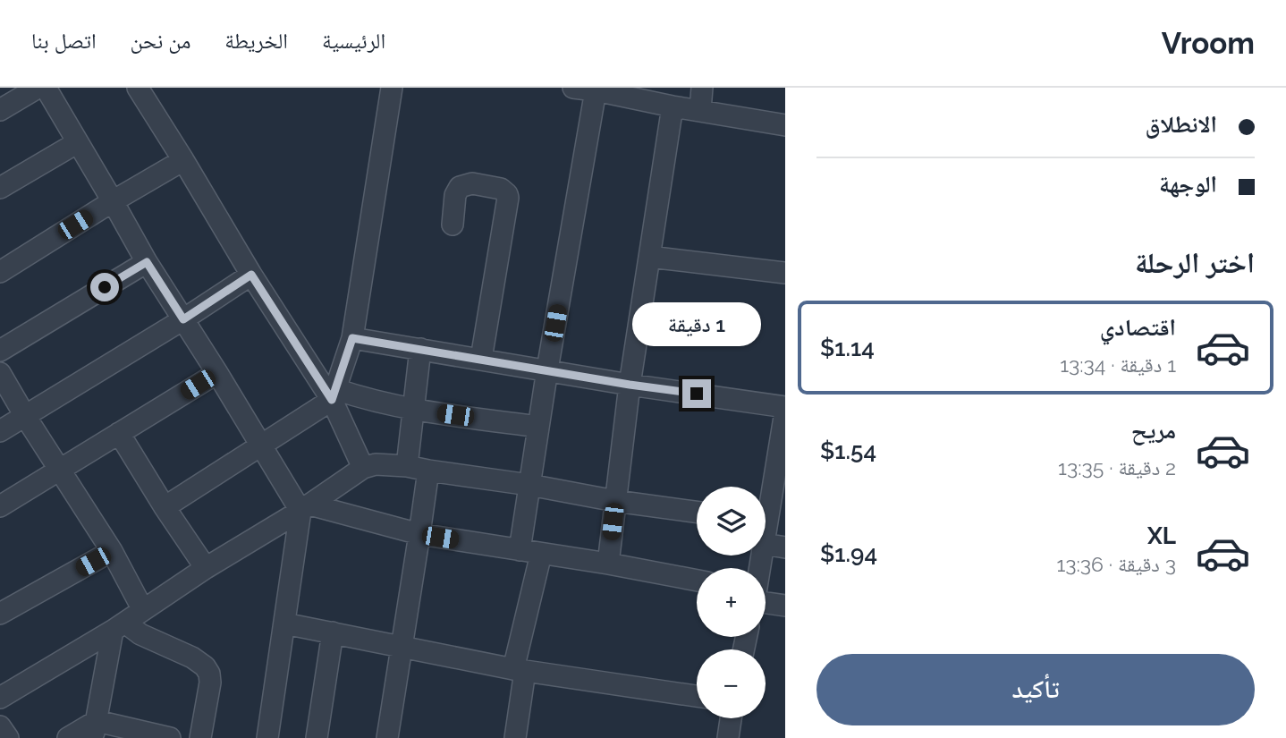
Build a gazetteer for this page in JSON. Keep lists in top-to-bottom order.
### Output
{
  "page": {
    "header": "Vroom",
    "nav": [
      "الرئيسية",
      "الخريطة",
      "من نحن",
      "اتصل بنا"
    ],
    "banner": ["الانطلاق", "الوجهة"],
    "heading": "اختر الرحلة",
    "list": [
      {
        "name": "اقتصادي",
        "note": "1 دقيقة · 13:34",
        "value": "$1.14"
      },
      {
        "name": "مريح",
        "note": "2 دقيقة · 13:35",
        "value": "$1.54"
      },
      {
        "name": "XL",
        "note": "3 دقيقة · 13:36",
        "value": "$1.94"
      }
    ],
    "bubble": "1 دقيقة",
    "map_buttons": ["+", "−"],
    "buttons": "تأكيد"
  }
}
